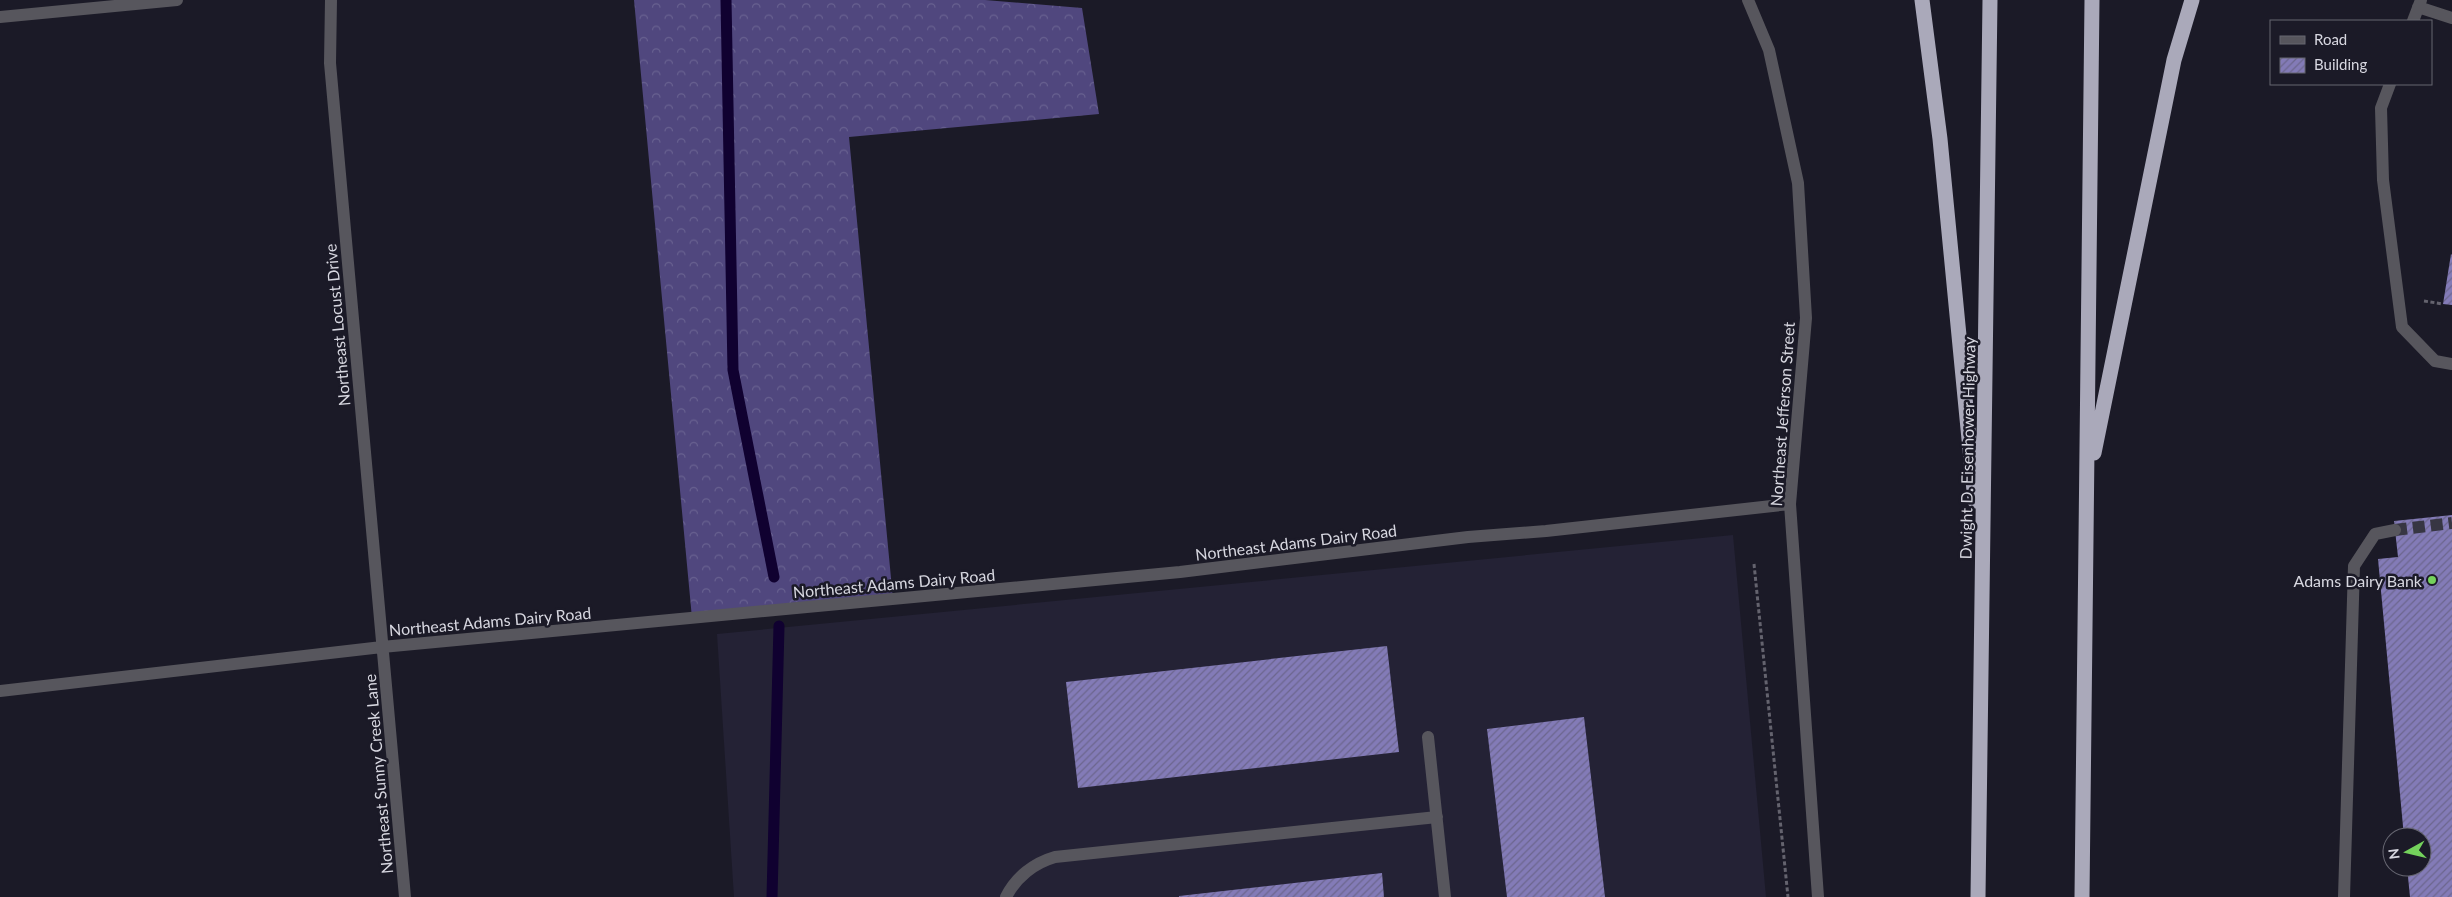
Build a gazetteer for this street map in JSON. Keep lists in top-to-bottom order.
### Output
{
  "streets": {
    "highway": ["Dwight D. Eisenhower Highway"],
    "street": [
      "Northeast Locust Drive",
      "Northeast Jefferson Street",
      "Northeast Adams Dairy Road",
      "Northeast Sunny Creek Lane"
    ]
  },
  "crossings": [
    ["Northeast Locust Drive", "Northeast Adams Dairy Road"],
    ["Northeast Locust Drive", "Northeast Sunny Creek Lane"],
    ["Northeast Jefferson Street", "Northeast Adams Dairy Road"],
    ["Northeast Adams Dairy Road", "Northeast Sunny Creek Lane"]
  ],
  "places": ["Adams Dairy Bank"],
  "legend": ["Road", "Building"],
  "north": "left"
}
